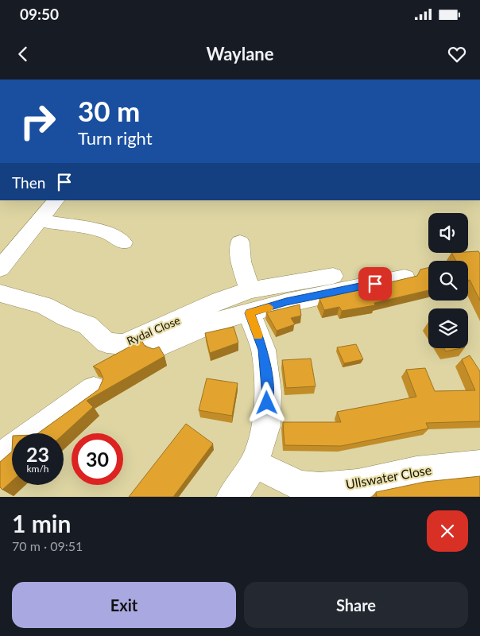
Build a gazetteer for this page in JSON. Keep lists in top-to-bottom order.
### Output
{
  "streets": {
    "street": ["Rydal Close", "Ullswater Close"]
  },
  "page": {
    "status": "09:50",
    "header": "Waylane",
    "turn": ["30 m", "Turn right"],
    "then": "Then",
    "speed": "23 km/h",
    "limit": "30",
    "heading": ["1 min", "70 m · 09:51"],
    "buttons": ["Exit", "Share"]
  }
}
